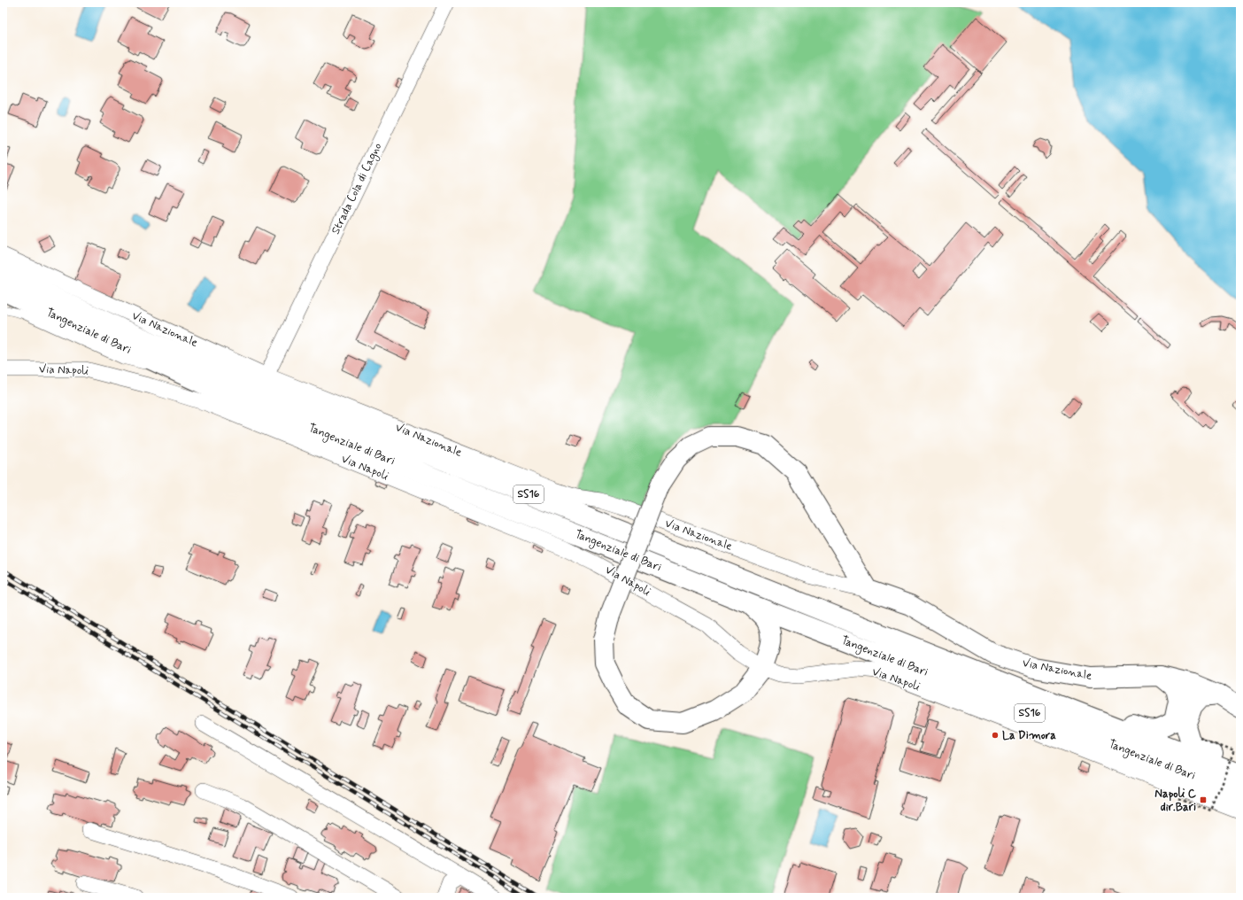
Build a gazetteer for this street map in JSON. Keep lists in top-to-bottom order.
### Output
{
  "streets": {
    "main road": ["Via Nazionale", "Tangenziale di Bari", "SS16"],
    "street": ["Strada Cola di Cagno", "Via Napoli"]
  },
  "crossings": [
    ["Strada Cola di Cagno", "Via Nazionale"]
  ],
  "places": {
    "other": ["La Dimora"],
    "transit": ["Napoli C dir.Bari"]
  }
}
